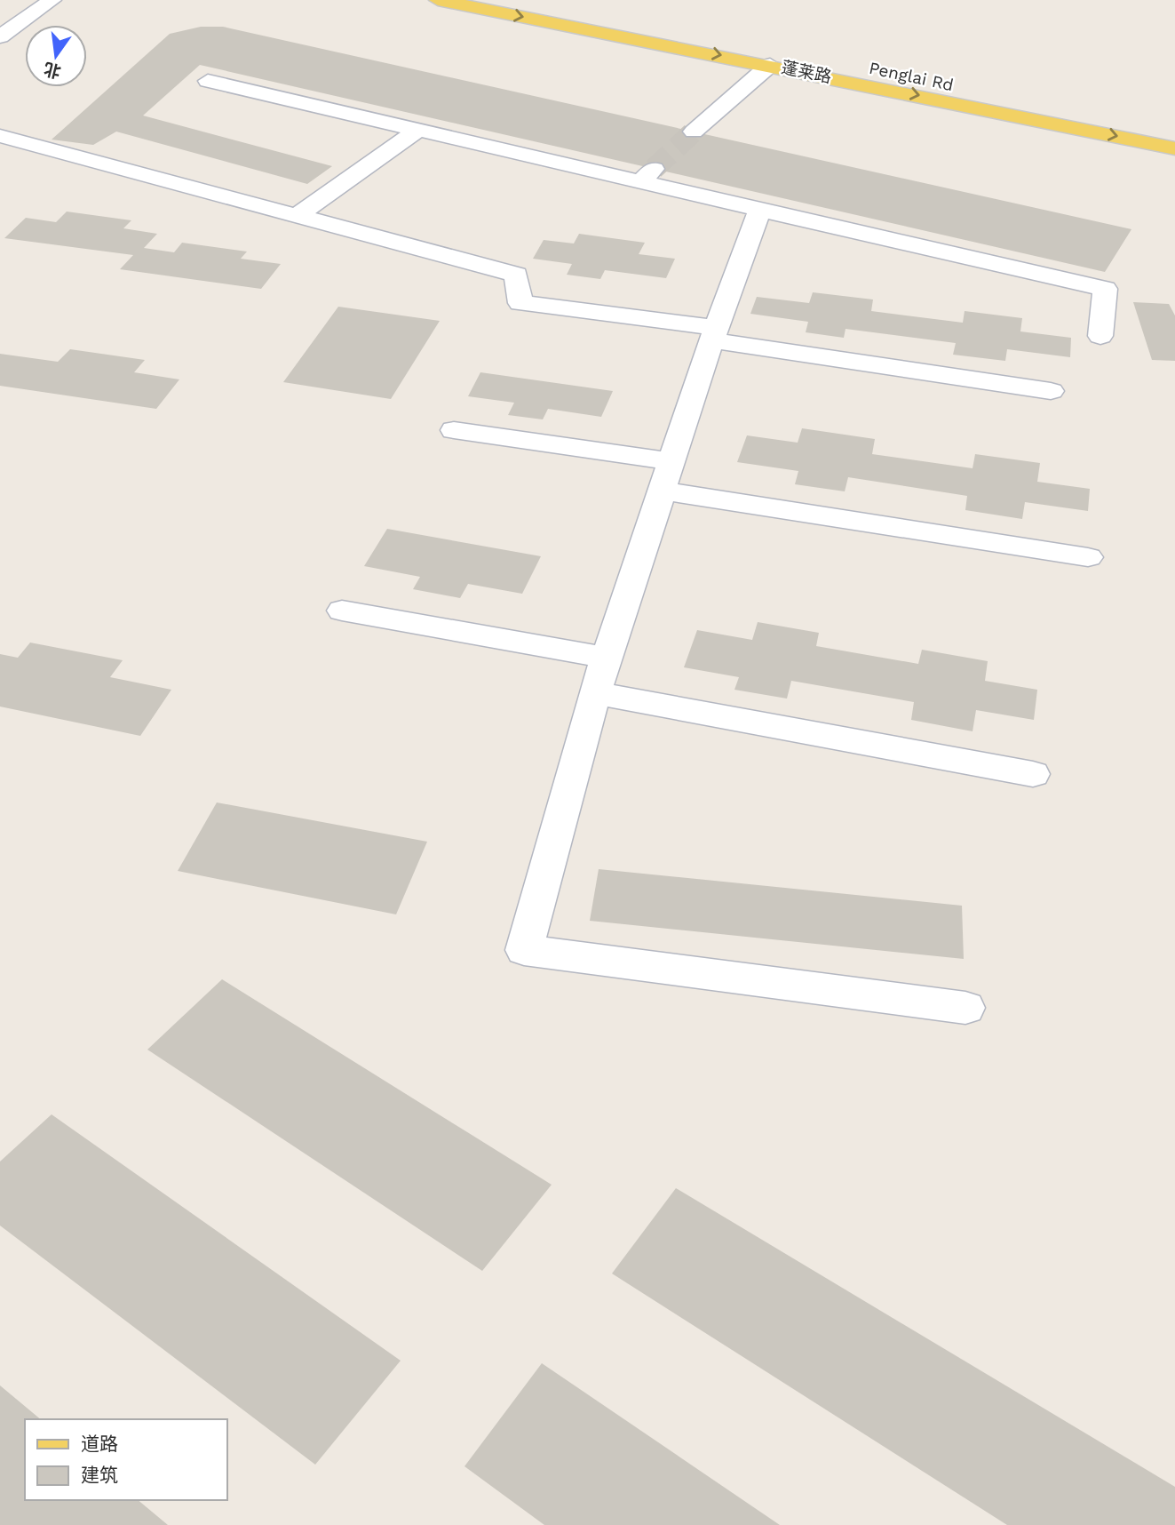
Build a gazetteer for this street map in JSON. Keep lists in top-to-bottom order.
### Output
{
  "streets": {
    "main road": ["蓬莱路", "Penglai Rd"]
  },
  "one_way": ["蓬莱路"],
  "legend": ["道路", "建筑"],
  "north": "bottom"
}
